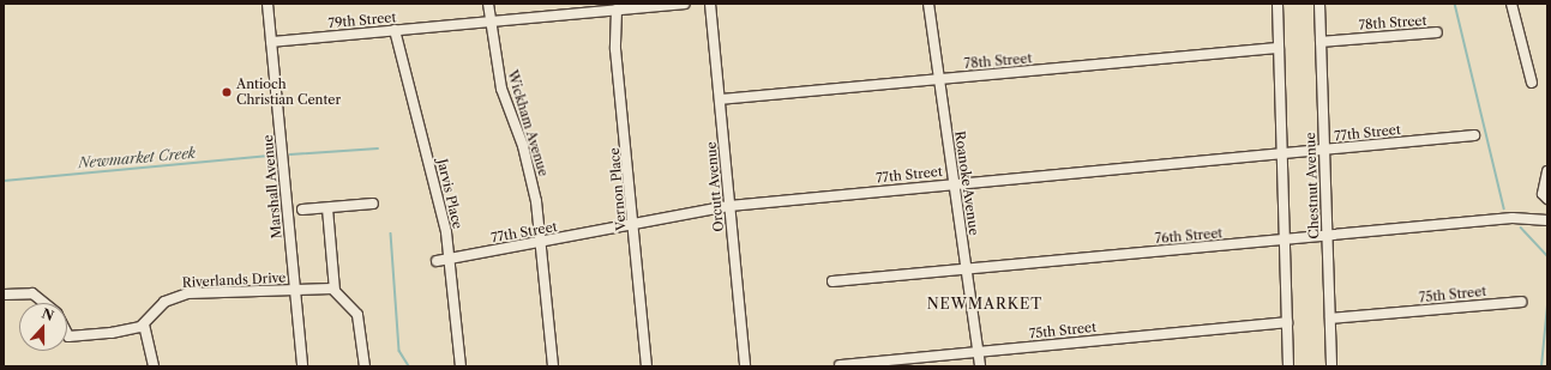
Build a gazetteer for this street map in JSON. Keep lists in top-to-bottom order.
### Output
{
  "streets": {
    "street": [
      "79th Street",
      "78th Street",
      "Wickham Avenue",
      "77th Street",
      "Roanoke Avenue",
      "Chestnut Avenue",
      "Marshall Avenue",
      "Orcutt Avenue",
      "Vernon Place",
      "Jarvis Place",
      "76th Street",
      "Riverlands Drive",
      "75th Street"
    ]
  },
  "crossings": [
    ["79th Street", "Wickham Avenue"],
    ["79th Street", "Marshall Avenue"],
    ["79th Street", "Vernon Place"],
    ["79th Street", "Jarvis Place"],
    ["78th Street", "Roanoke Avenue"],
    ["78th Street", "Chestnut Avenue"],
    ["78th Street", "Orcutt Avenue"],
    ["Wickham Avenue", "77th Street"],
    ["77th Street", "Roanoke Avenue"],
    ["77th Street", "Chestnut Avenue"],
    ["77th Street", "Orcutt Avenue"],
    ["77th Street", "Vernon Place"],
    ["77th Street", "Jarvis Place"],
    ["Roanoke Avenue", "76th Street"],
    ["Roanoke Avenue", "75th Street"],
    ["Chestnut Avenue", "76th Street"],
    ["Chestnut Avenue", "75th Street"],
    ["Marshall Avenue", "Riverlands Drive"]
  ],
  "districts": ["NEWMARKET"],
  "water": ["Newmarket Creek"],
  "places": ["Antioch Christian Center"],
  "north": "top"
}
